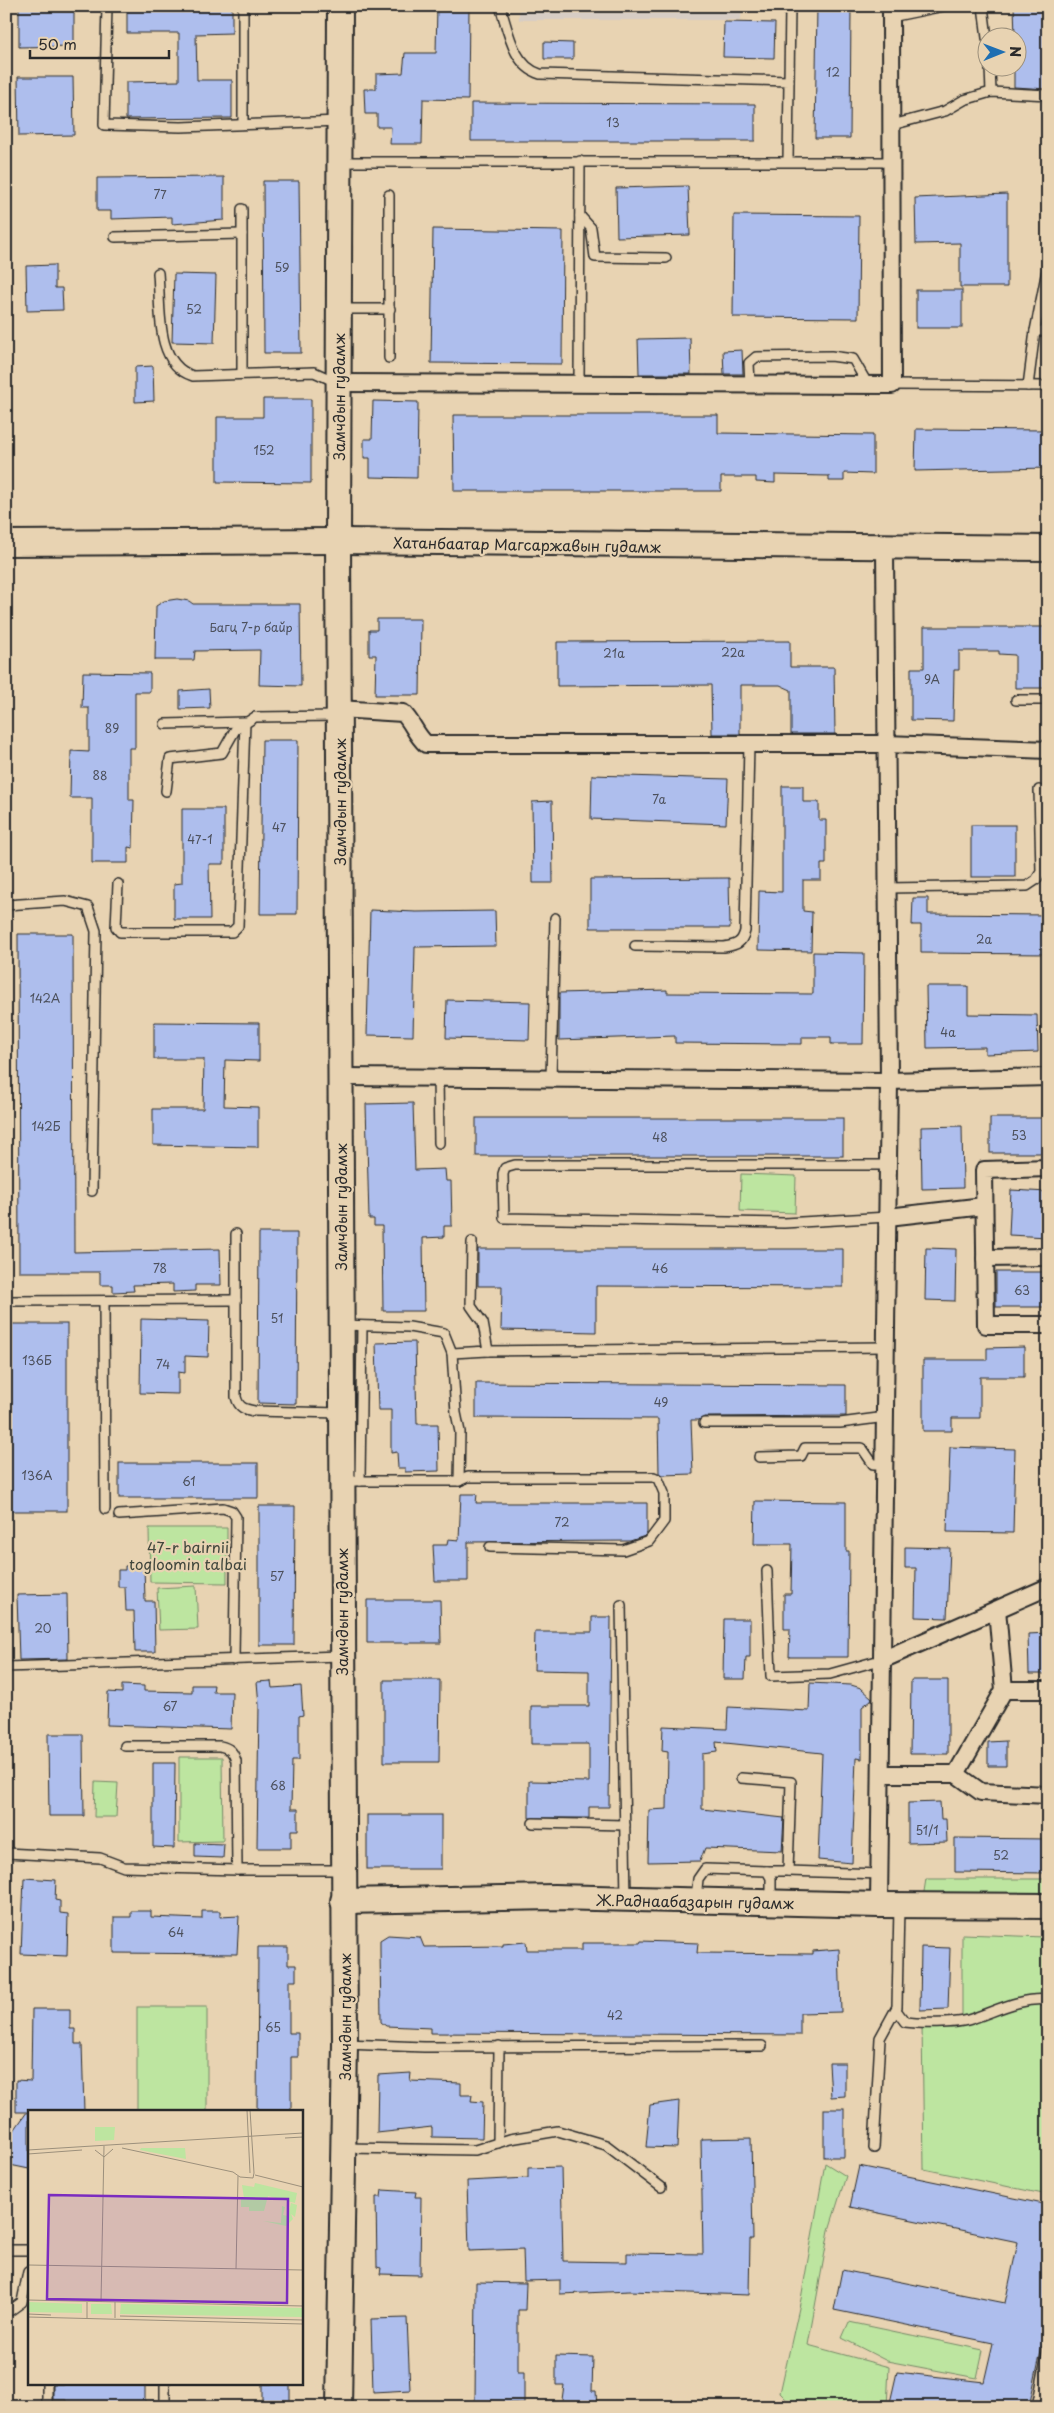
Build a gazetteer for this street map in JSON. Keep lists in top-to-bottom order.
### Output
{
  "streets": {
    "street": ["Замчдын гудамж", "Хатанбаатар Магсаржавын гудамж", "Ж.Раднаабазарын гудамж"]
  },
  "crossings": [
    ["Замчдын гудамж", "Хатанбаатар Магсаржавын гудамж"],
    ["Замчдын гудамж", "Ж.Раднаабазарын гудамж"]
  ],
  "parks": ["47-r bairnii togloomin talbai"],
  "house_numbers": [
    "12",
    "13",
    "77",
    "59",
    "52",
    "152",
    "Багц 7-р байр",
    "22а",
    "21а",
    "9A",
    "89",
    "88",
    "7а",
    "47",
    "47-1",
    "2а",
    "142А",
    "4a",
    "142Б",
    "53",
    "48",
    "78",
    "46",
    "63",
    "51",
    "136Б",
    "74",
    "49",
    "136А",
    "61",
    "72",
    "57",
    "20",
    "67",
    "68",
    "51/1",
    "52",
    "64",
    "42",
    "65"
  ],
  "scale_bar": "50 m",
  "north": "right"
}
